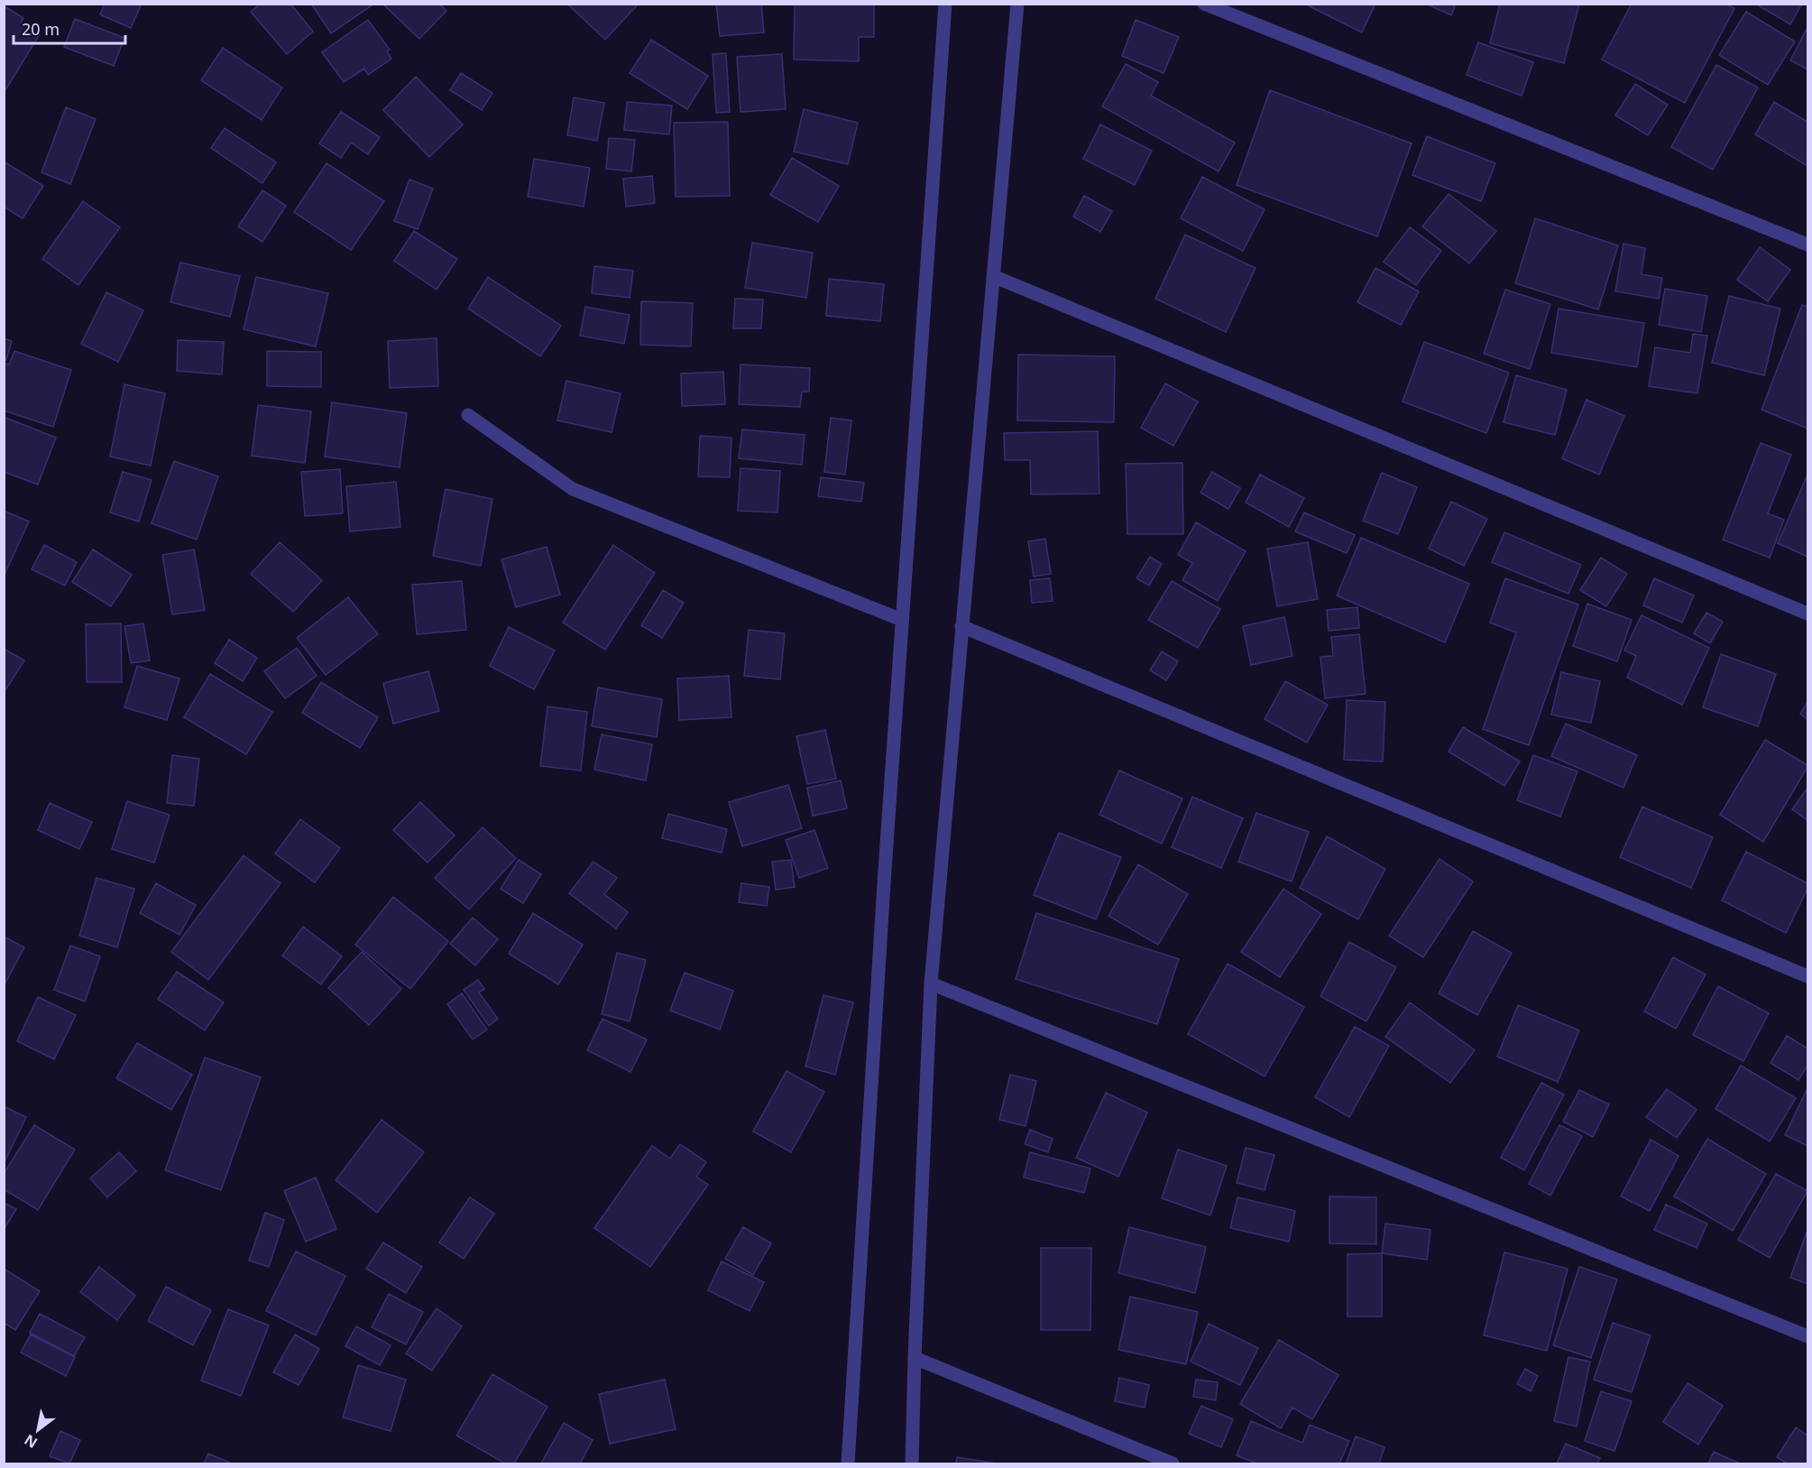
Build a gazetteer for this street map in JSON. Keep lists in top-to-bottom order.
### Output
{
  "scale_bar": "20 m",
  "north": "bottom left"
}
